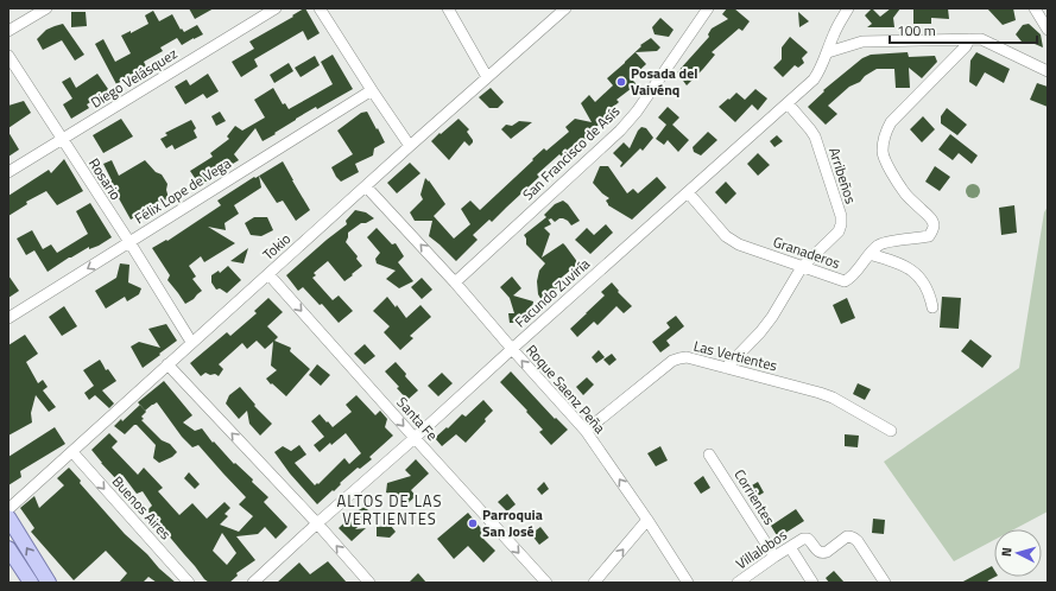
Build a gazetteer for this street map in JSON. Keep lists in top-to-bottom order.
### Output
{
  "streets": {
    "street": [
      "Diego Velásquez",
      "San Francisco de Asís",
      "Arribeños",
      "Rosario",
      "Félix Lope de Vega",
      "Tokio",
      "Granaderos",
      "Facundo Zuviría",
      "Las Vertientes",
      "Roque Saenz Peña",
      "Santa Fe",
      "Corrientes",
      "Buenos Aires",
      "Villalobos"
    ]
  },
  "crossings": [
    ["Diego Velásquez", "Rosario"],
    ["San Francisco de Asís", "Roque Saenz Peña"],
    ["Arribeños", "Granaderos"],
    ["Arribeños", "Facundo Zuviría"],
    ["Arribeños", "Las Vertientes"],
    ["Rosario", "Félix Lope de Vega"],
    ["Rosario", "Tokio"],
    ["Tokio", "Roque Saenz Peña"],
    ["Tokio", "Santa Fe"],
    ["Tokio", "Buenos Aires"],
    ["Granaderos", "Facundo Zuviría"],
    ["Facundo Zuviría", "Roque Saenz Peña"],
    ["Facundo Zuviría", "Santa Fe"],
    ["Las Vertientes", "Roque Saenz Peña"],
    ["Corrientes", "Villalobos"]
  ],
  "one_way": ["Roque Saenz Peña", "Santa Fe", "Buenos Aires"],
  "districts": ["ALTOS DE LAS VERTIENTES"],
  "places": ["Posada del Vaivénq", "Parroquia San José"],
  "scale_bar": "100 m",
  "north": "left"
}
